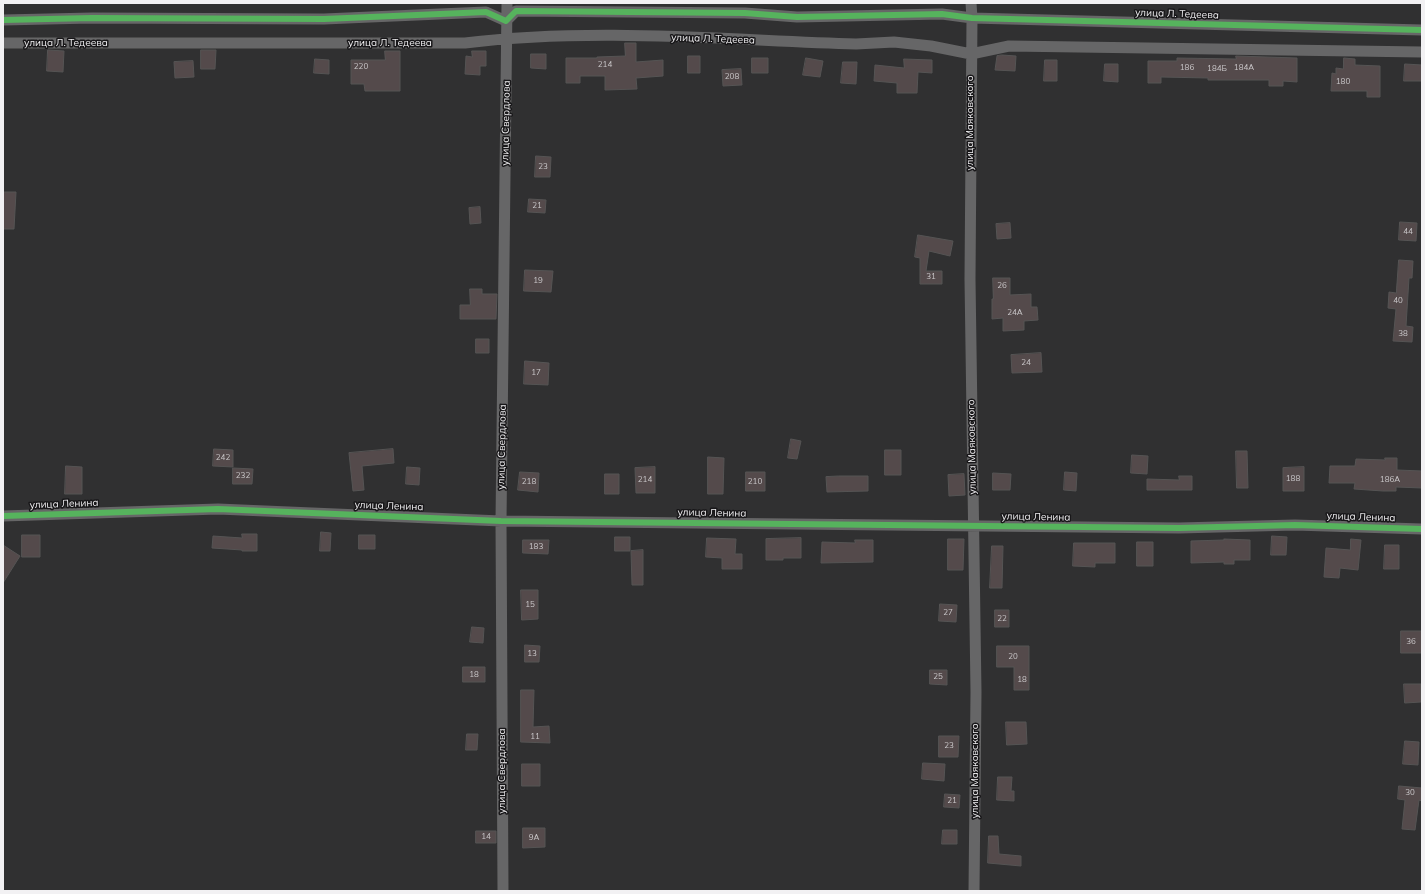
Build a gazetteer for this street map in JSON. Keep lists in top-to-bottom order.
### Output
{
  "streets": {
    "street": [
      "улица Л. Тедеева",
      "улица Свердлова",
      "улица Маяковского",
      "улица Ленина"
    ]
  },
  "crossings": [
    ["улица Л. Тедеева", "улица Свердлова"],
    ["улица Л. Тедеева", "улица Маяковского"],
    ["улица Свердлова", "улица Ленина"],
    ["улица Маяковского", "улица Ленина"]
  ],
  "house_numbers": [
    "214",
    "220",
    "186",
    "184А",
    "184Б",
    "208",
    "180",
    "23",
    "21",
    "44",
    "31",
    "19",
    "26",
    "40",
    "24А",
    "38",
    "24",
    "17",
    "242",
    "232",
    "188",
    "214",
    "186А",
    "218",
    "210",
    "183",
    "15",
    "27",
    "22",
    "36",
    "13",
    "20",
    "18",
    "25",
    "18",
    "11",
    "23",
    "30",
    "21",
    "14",
    "9А"
  ]
}
